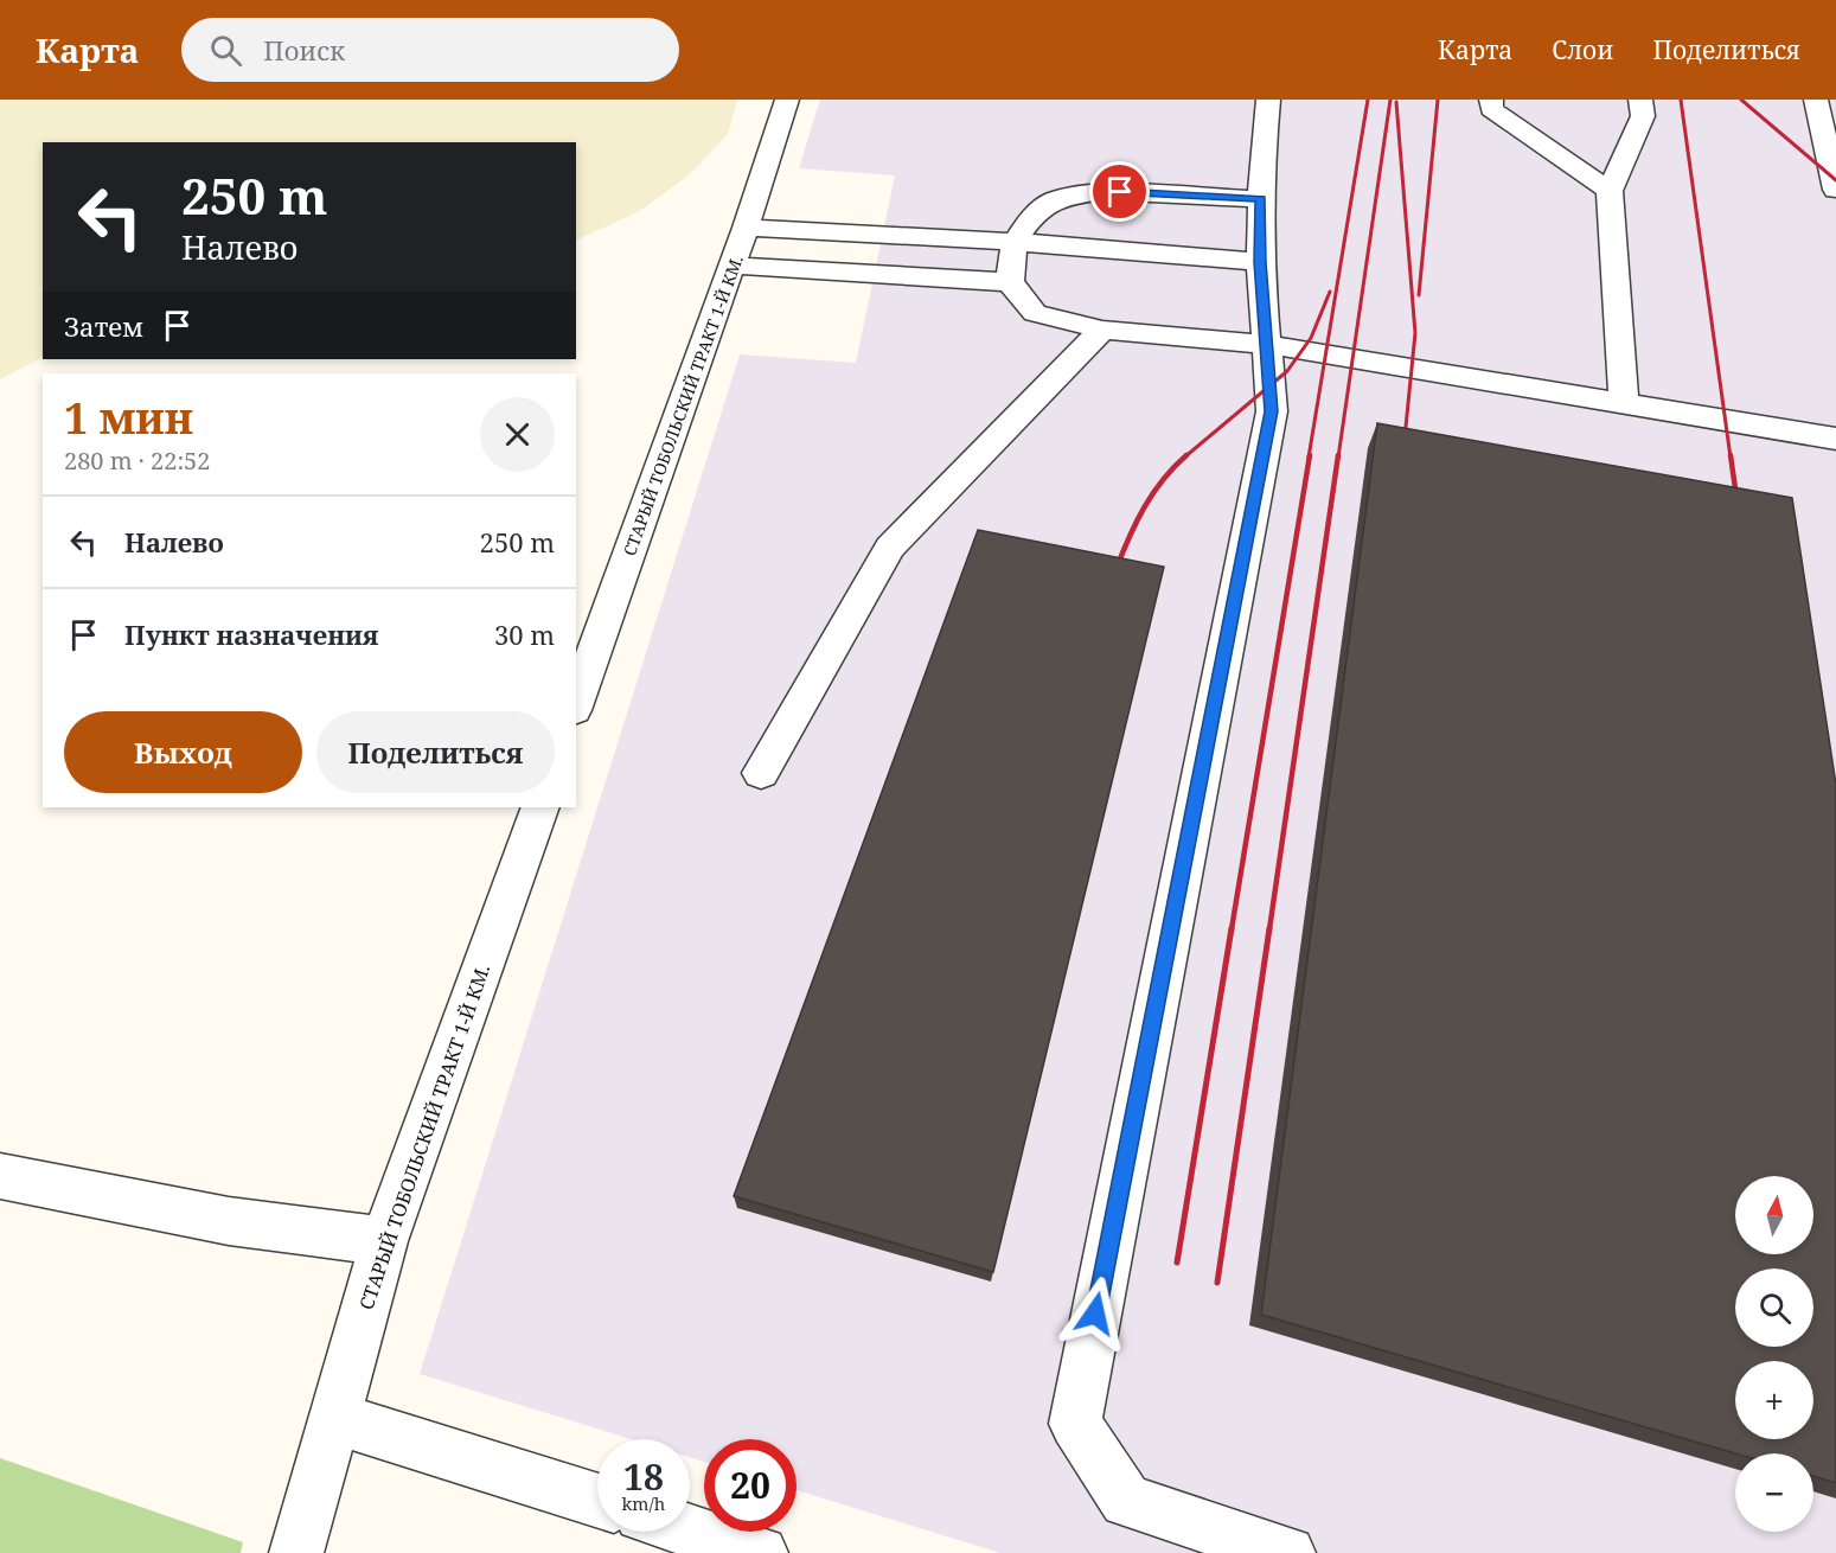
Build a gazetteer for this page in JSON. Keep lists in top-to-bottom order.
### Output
{
  "streets": {
    "lane": ["СТАРЫЙ ТОБОЛЬСКИЙ ТРАКТ 1-Й КМ."]
  },
  "north": "top",
  "page": {
    "header": "Карта",
    "search": "Поиск",
    "nav": ["Карта", "Слои", "Поделиться"],
    "turn": ["250 m", "Налево"],
    "then": "Затем",
    "heading": ["1 мин", "280 m · 22:52"],
    "list": [
      {
        "name": "Налево",
        "value": "250 m"
      },
      {
        "name": "Пункт назначения",
        "value": "30 m"
      }
    ],
    "buttons": ["Выход", "Поделиться"],
    "map_buttons": ["+", "−"],
    "speed": "18 km/h",
    "limit": "20"
  }
}
